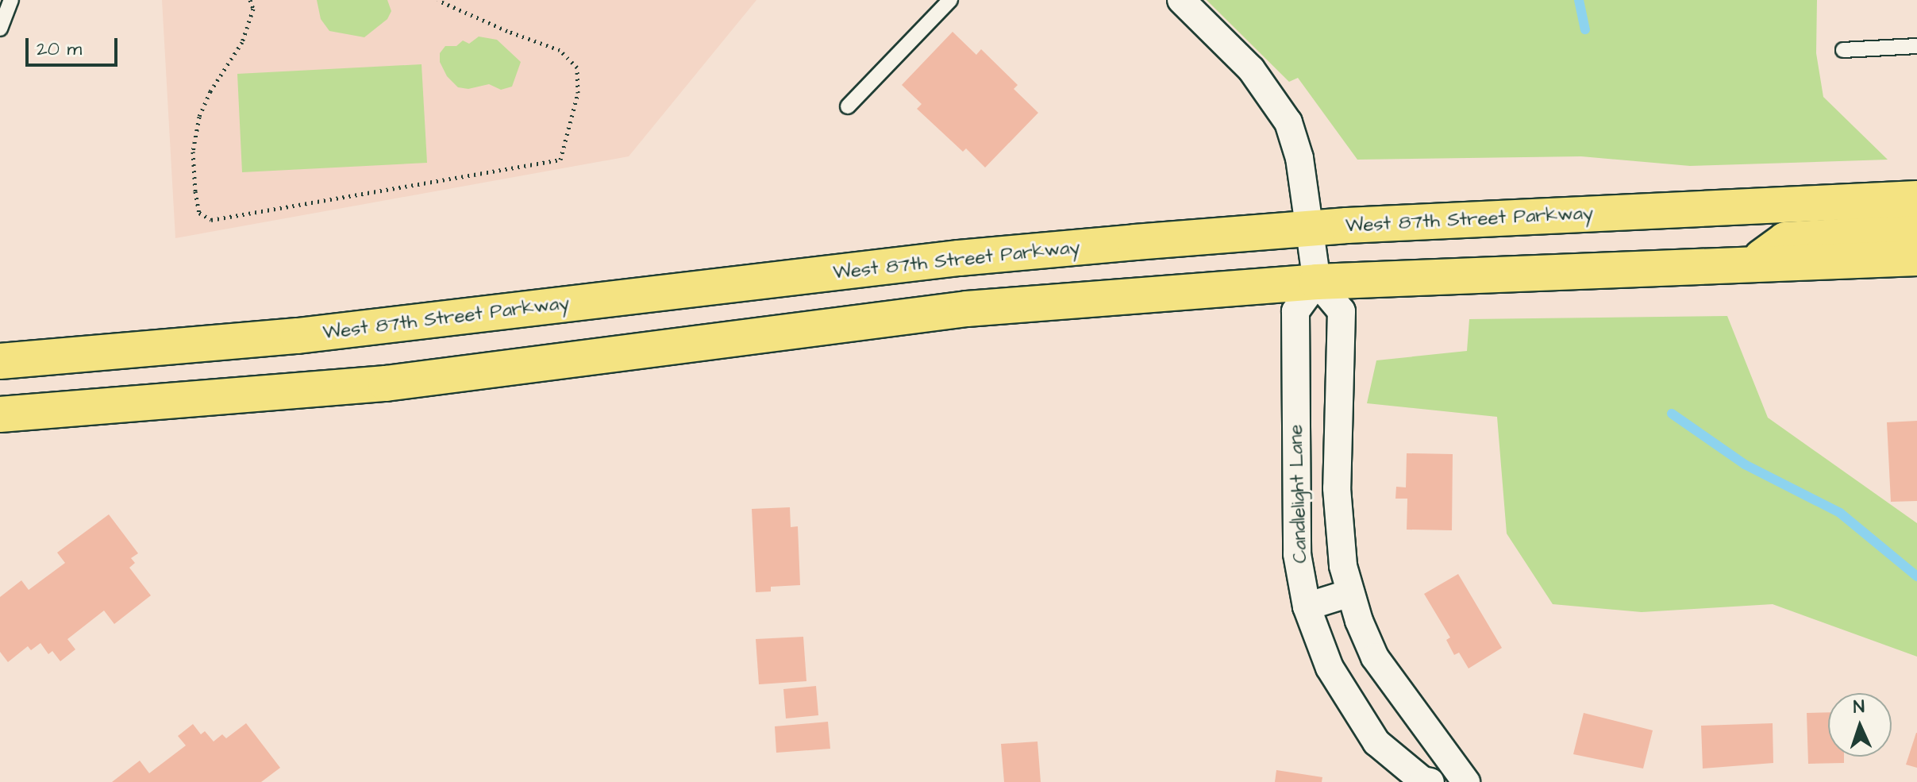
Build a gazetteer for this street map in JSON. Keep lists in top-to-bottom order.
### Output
{
  "streets": {
    "main road": ["West 87th Street Parkway"],
    "street": ["Candlelight Lane"]
  },
  "scale_bar": "20 m",
  "north": "top"
}
